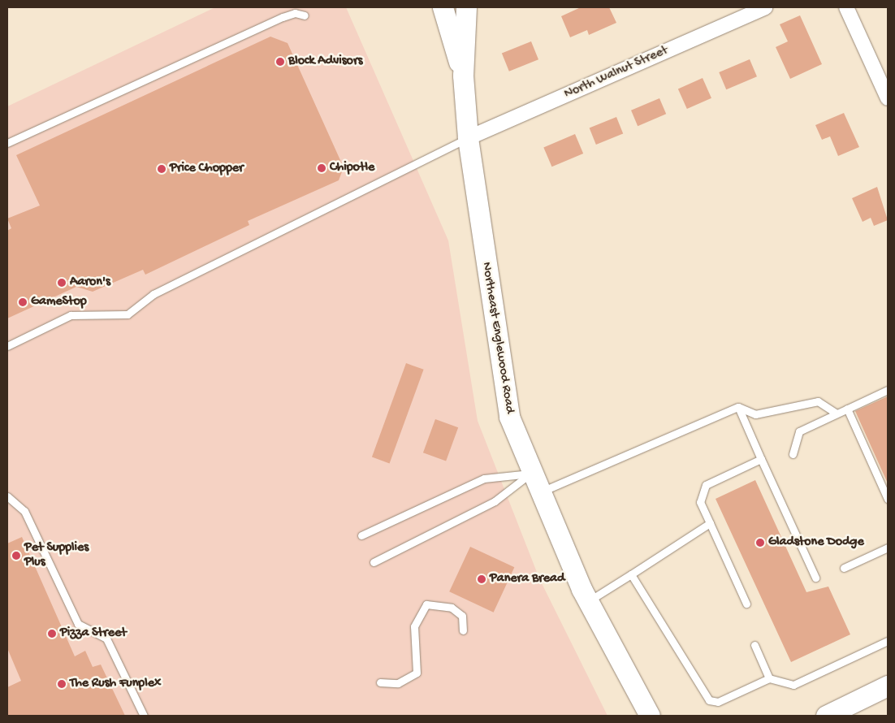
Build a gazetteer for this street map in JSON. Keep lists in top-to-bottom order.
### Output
{
  "streets": {
    "main road": ["Northeast Englewood Road"],
    "street": ["North Walnut Street"]
  },
  "crossings": [
    ["North Walnut Street", "Northeast Englewood Road"]
  ],
  "places": [
    "Block Advisors",
    "Chipotle",
    "Price Chopper",
    "Aaron's",
    "GameStop",
    "Gladstone Dodge",
    "Pet Supplies Plus",
    "Panera Bread",
    "Pizza Street",
    "The Rush Funplex"
  ]
}
